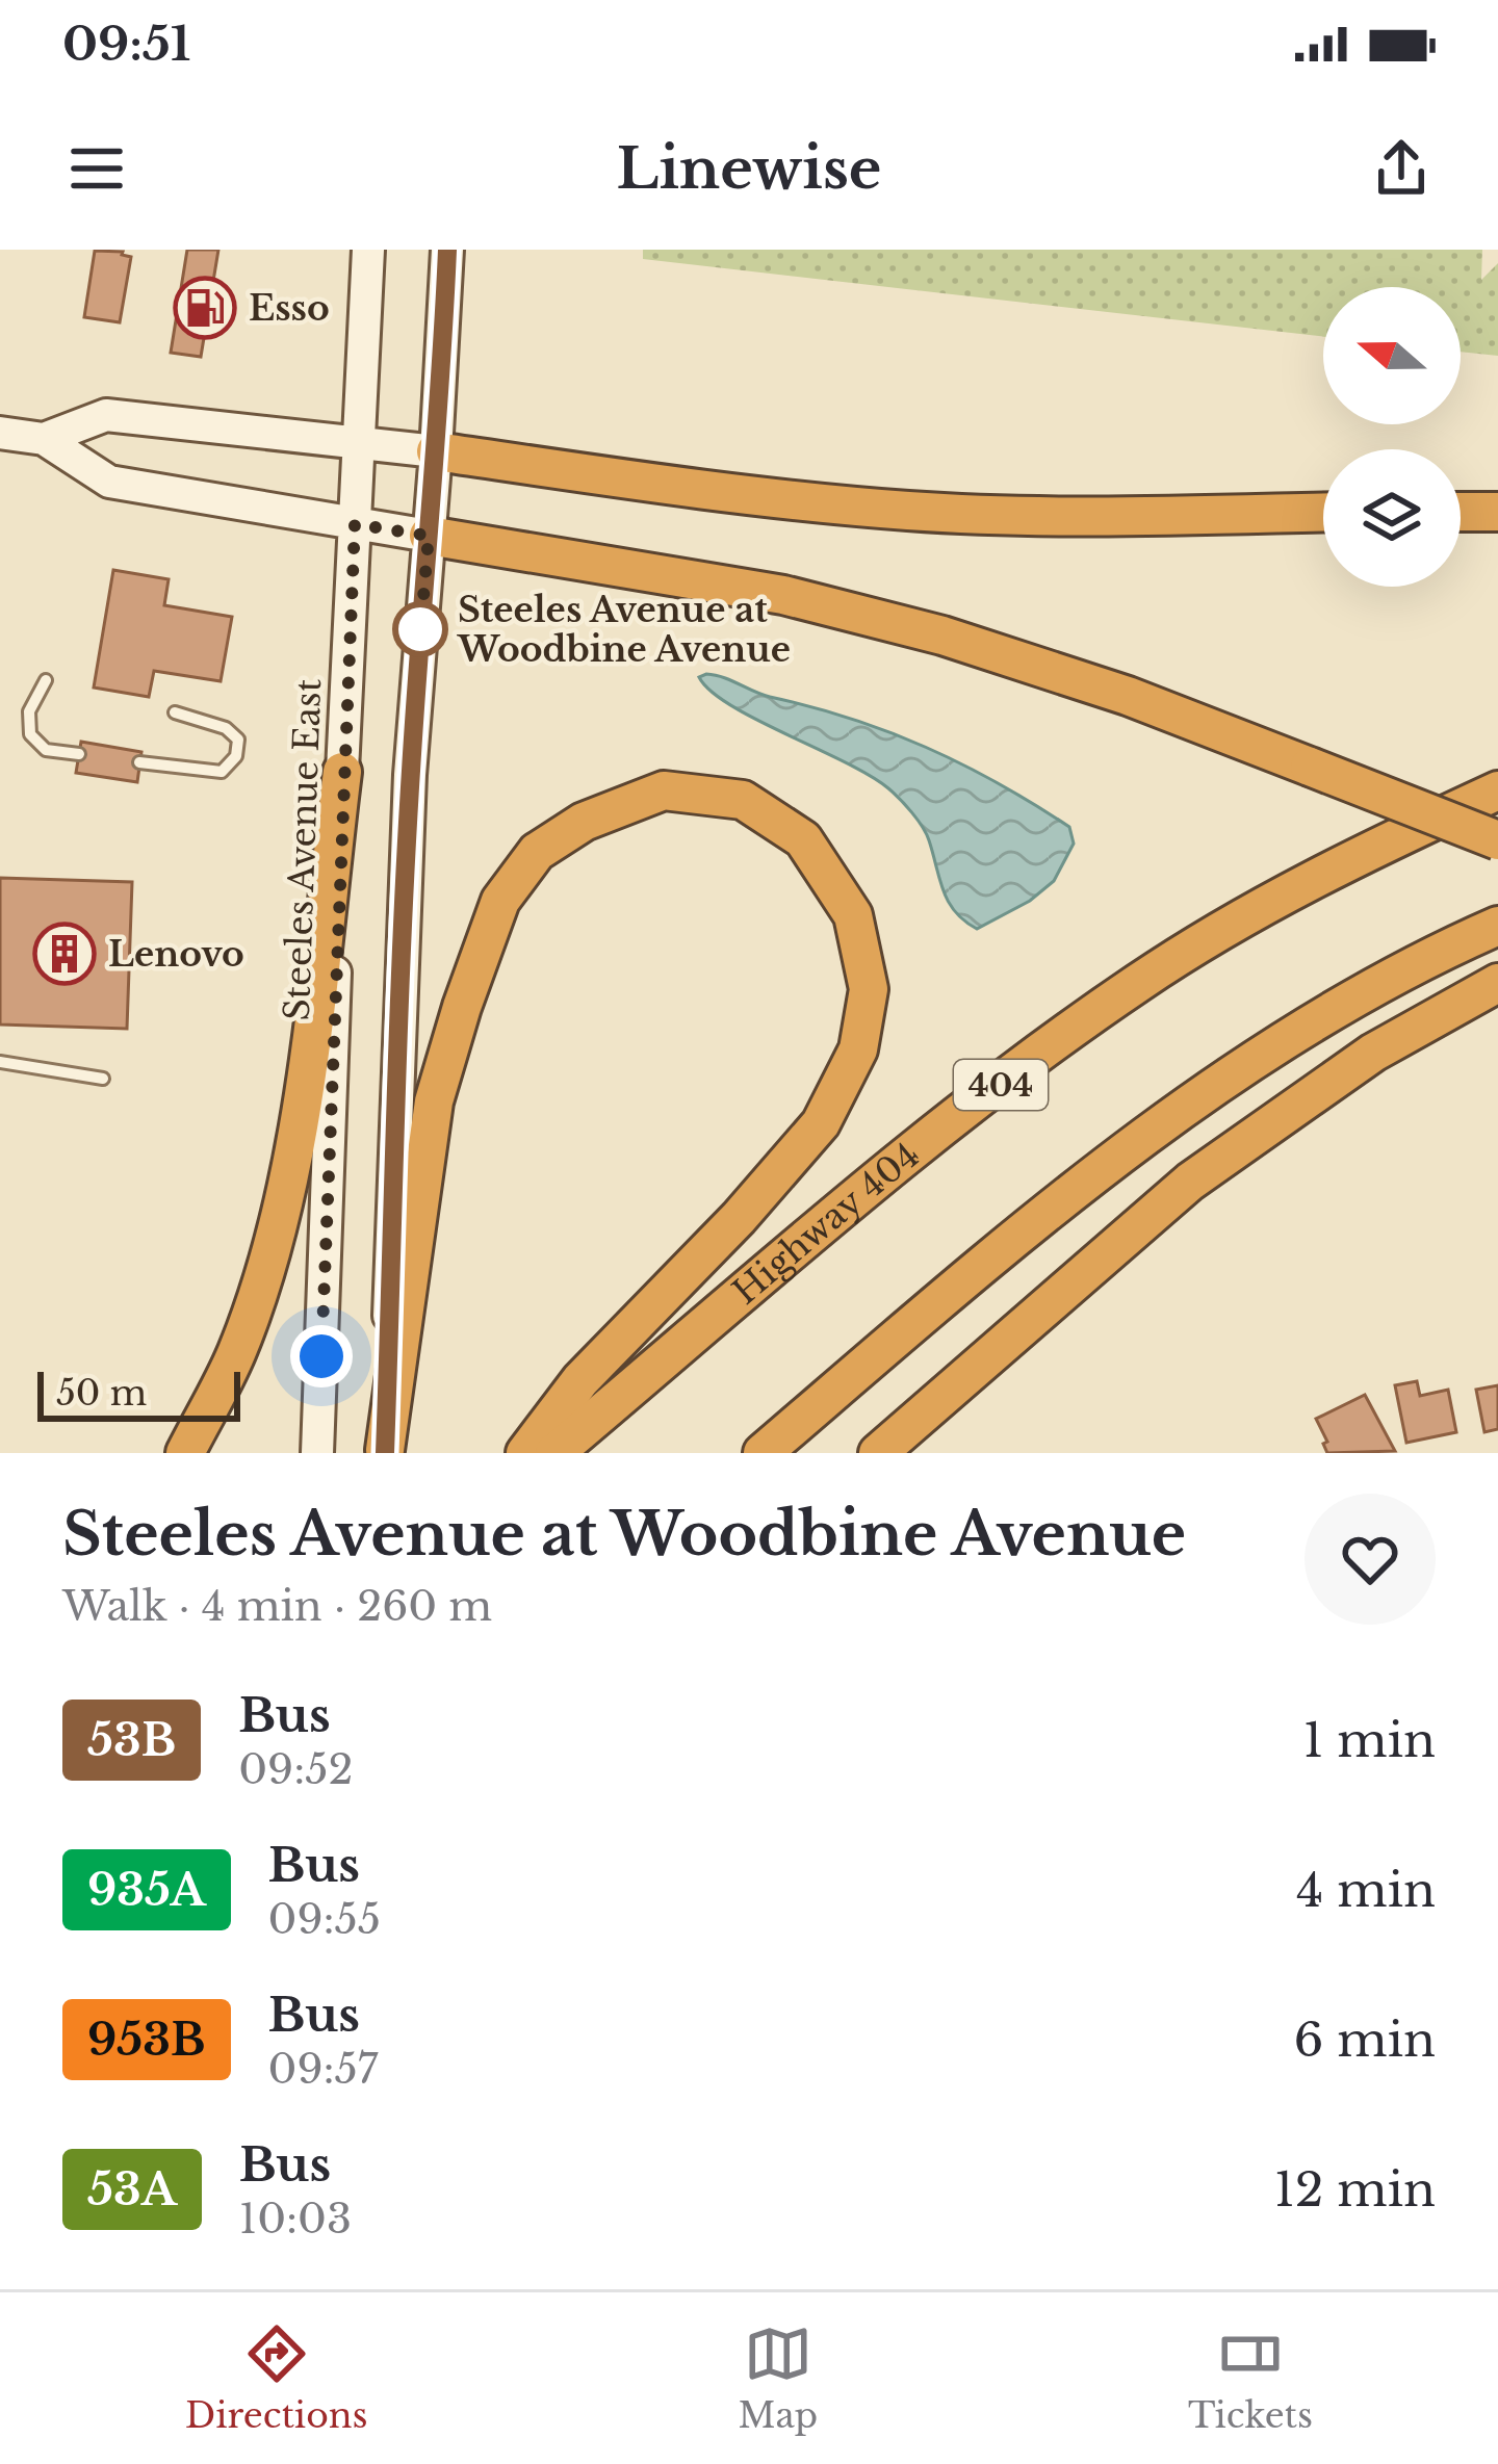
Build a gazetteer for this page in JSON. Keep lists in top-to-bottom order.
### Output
{
  "streets": {
    "highway": ["404", "Highway 404"],
    "main road": ["Steeles Avenue East"]
  },
  "places": {
    "fuel station": ["Esso"],
    "other": ["Steeles Avenue at Woodbine Avenue"],
    "building": ["Lenovo"]
  },
  "lines": ["bus line 53B"],
  "scale_bar": "50 m",
  "north": "left",
  "page": {
    "status": "09:51",
    "header": "Linewise",
    "scale": "50 m",
    "heading": ["Steeles Avenue at Woodbine Avenue", "Walk · 4 min · 260 m"],
    "list": [
      {
        "mark": "53B",
        "name": "Bus",
        "note": "09:52",
        "value": "1 min"
      },
      {
        "mark": "935A",
        "name": "Bus",
        "note": "09:55",
        "value": "4 min"
      },
      {
        "mark": "953B",
        "name": "Bus",
        "note": "09:57",
        "value": "6 min"
      },
      {
        "mark": "53A",
        "name": "Bus",
        "note": "10:03",
        "value": "12 min"
      }
    ],
    "tabs": ["Directions", "Map", "Tickets"]
  }
}
